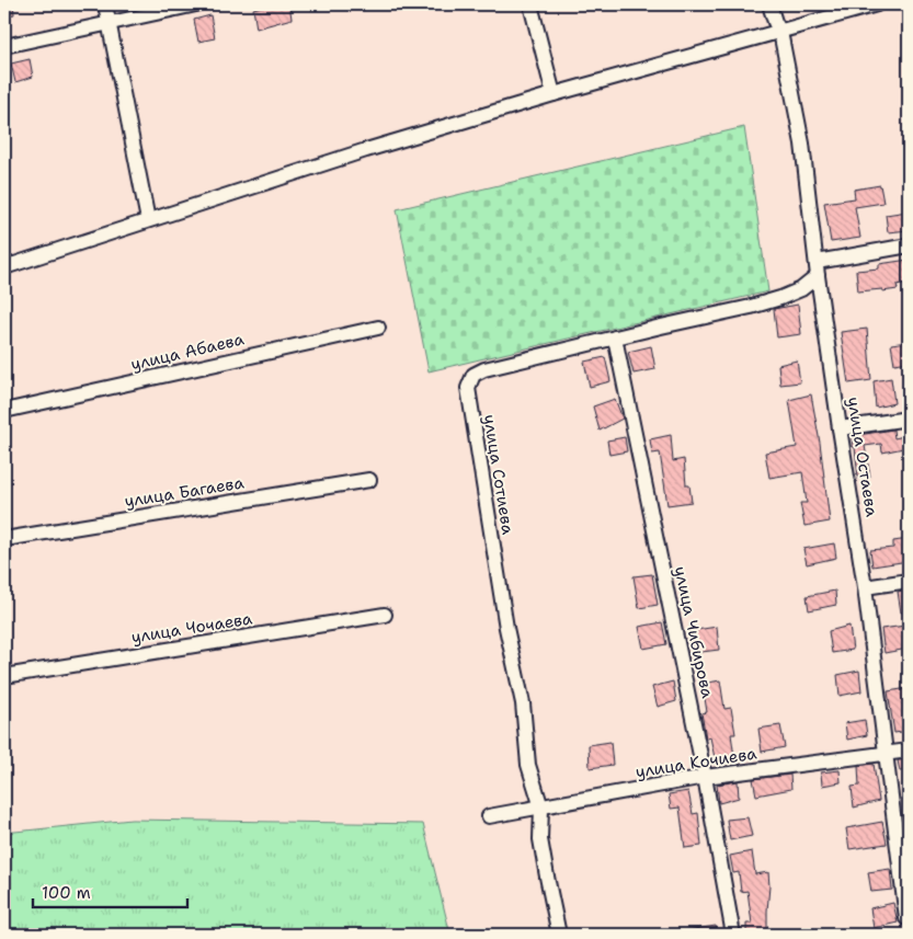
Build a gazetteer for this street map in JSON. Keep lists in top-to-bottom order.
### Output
{
  "streets": {
    "street": [
      "улица Абаева",
      "улица Остаева",
      "улица Сотиева",
      "улица Багаева",
      "улица Чочаева",
      "улица Чибирова",
      "улица Кочиева"
    ]
  },
  "crossings": [
    ["улица Остаева", "улица Сотиева"],
    ["улица Остаева", "улица Кочиева"],
    ["улица Сотиева", "улица Чибирова"],
    ["улица Сотиева", "улица Кочиева"],
    ["улица Чибирова", "улица Кочиева"]
  ],
  "scale_bar": "100 m"
}
